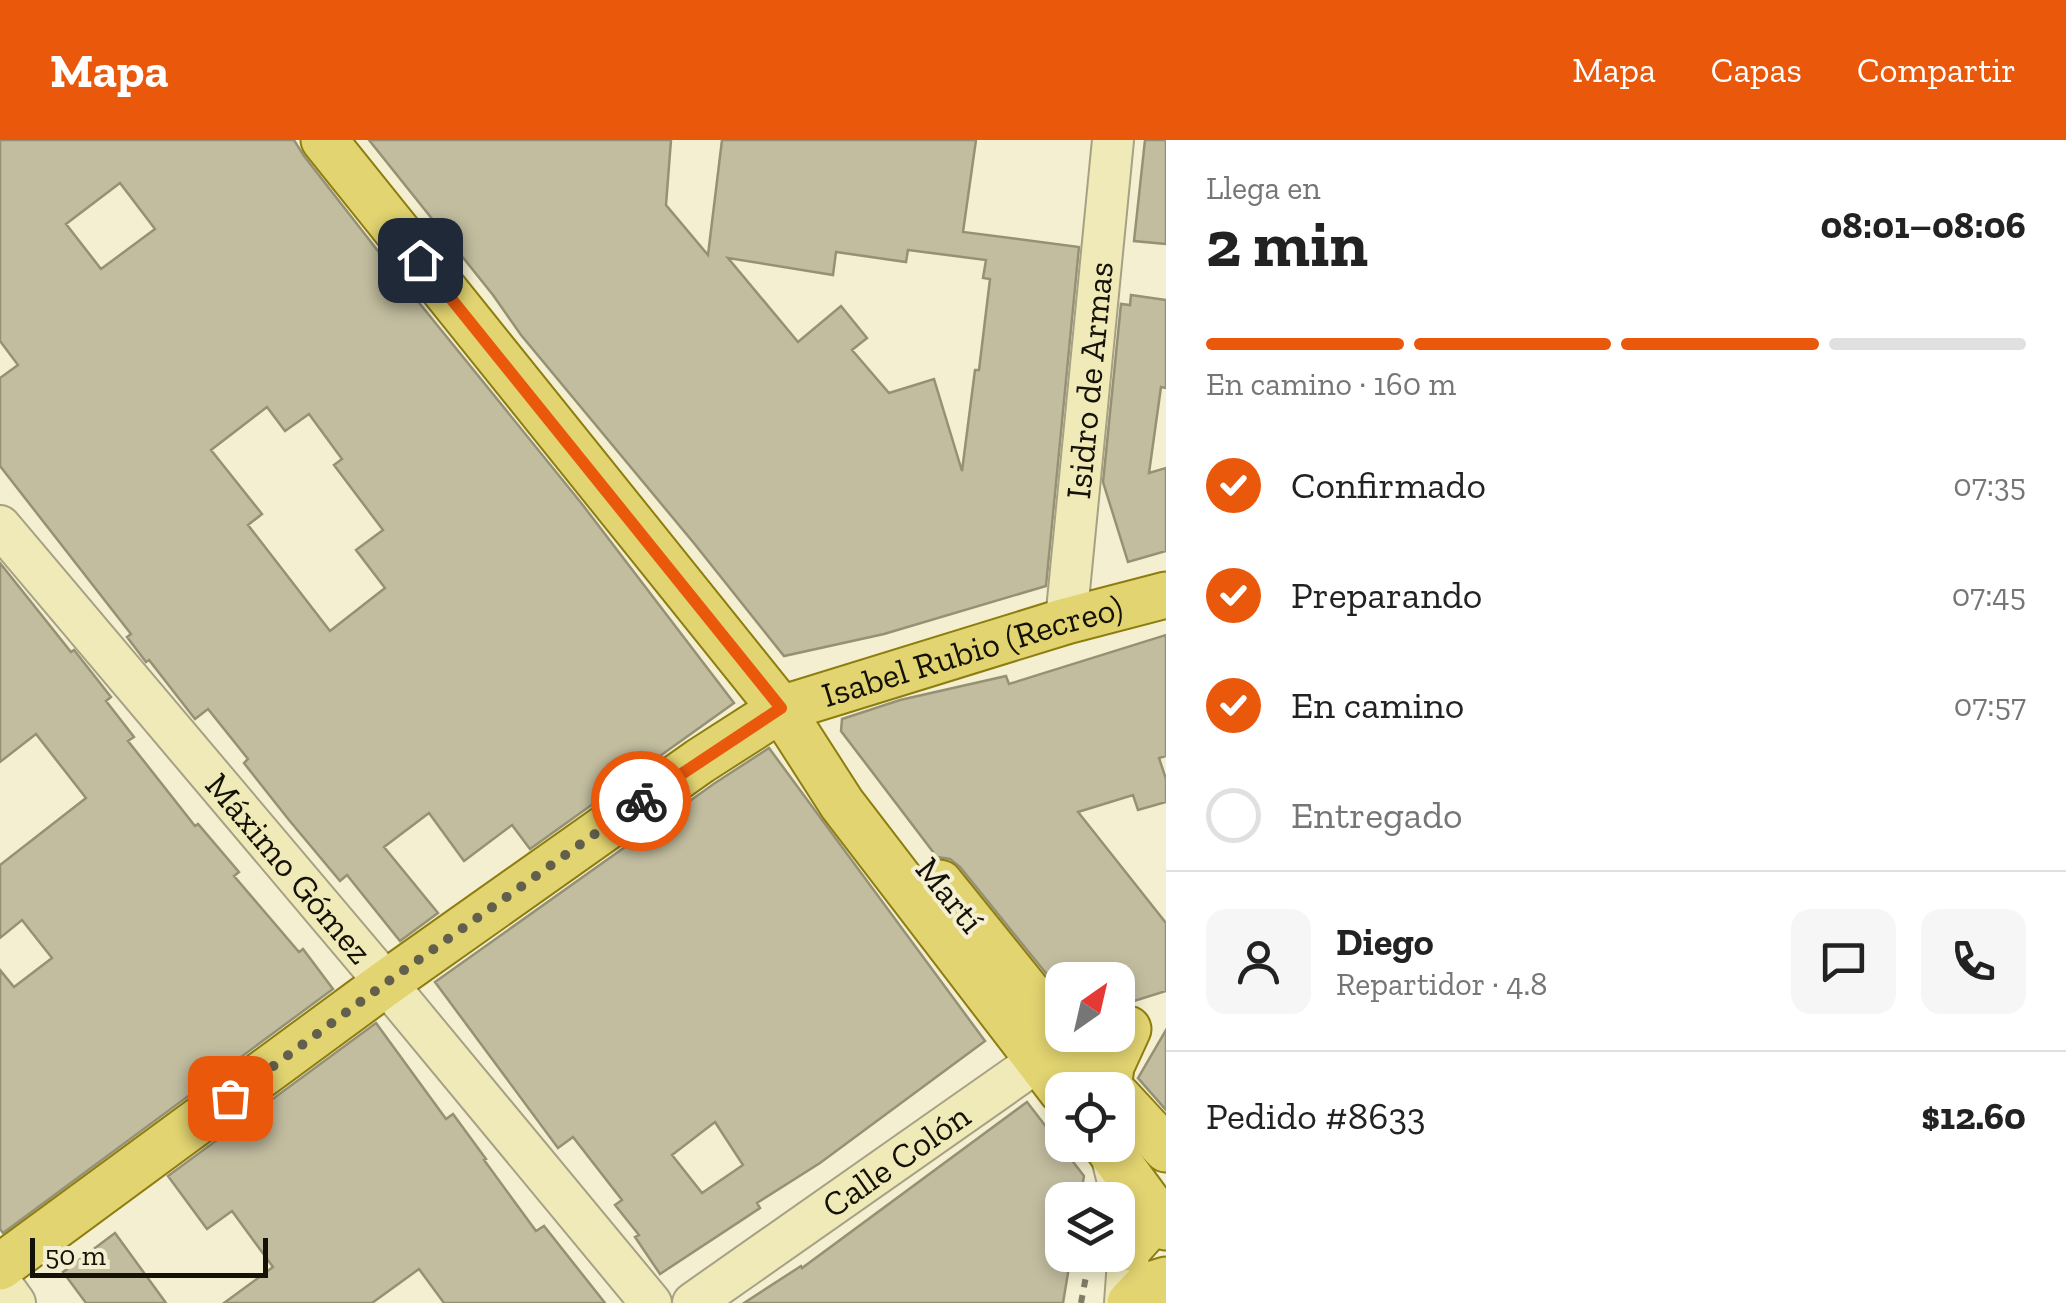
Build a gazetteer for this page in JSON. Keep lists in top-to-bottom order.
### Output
{
  "streets": {
    "main road": [
      "Isidro de Armas",
      "Isabel Rubio (Recreo)",
      "Máximo Gómez",
      "Martí",
      "Calle Colón"
    ]
  },
  "crossings": [
    ["Isidro de Armas", "Isabel Rubio (Recreo)"],
    ["Isabel Rubio (Recreo)", "Máximo Gómez"],
    ["Isabel Rubio (Recreo)", "Martí"]
  ],
  "scale_bar": "50 m",
  "north": "top right",
  "page": {
    "header": "Mapa",
    "nav": ["Mapa", "Capas", "Compartir"],
    "heading": ["2 min", "Llega en", "08:01–08:06"],
    "panel": [
      "Diego",
      "Repartidor · 4.8",
      "Pedido #8633",
      "$12.60"
    ],
    "bar": "En camino · 160 m",
    "list": [
      ["Confirmado", "07:35"],
      ["Preparando", "07:45"],
      ["En camino", "07:57"],
      "Entregado"
    ],
    "scale": "50 m"
  }
}
